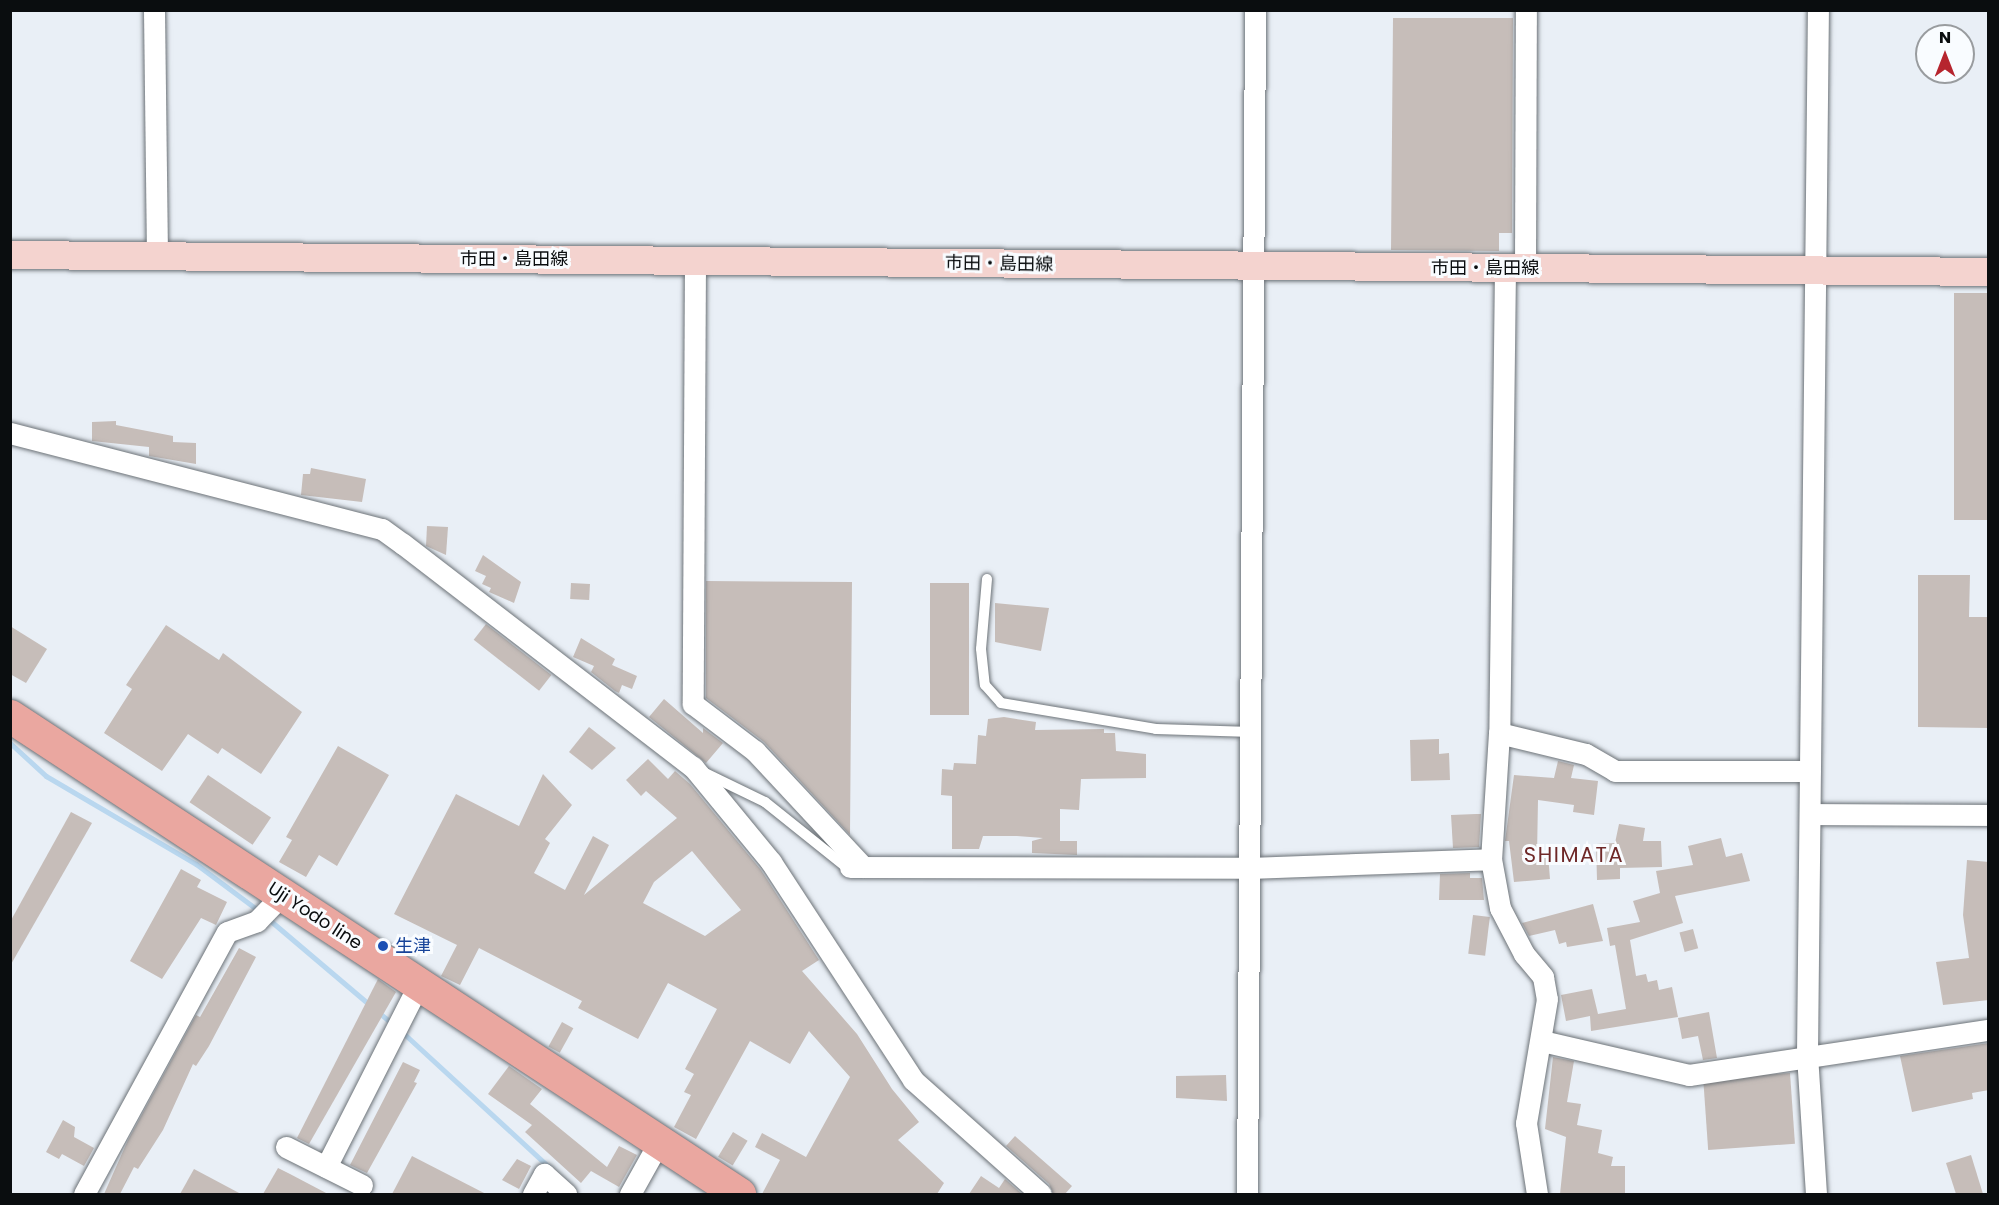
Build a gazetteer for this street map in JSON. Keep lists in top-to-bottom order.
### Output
{
  "streets": {
    "main road": ["Uji Yodo line"],
    "street": ["市田・島田線"]
  },
  "districts": ["SHIMATA"],
  "places": ["生津"],
  "north": "top"
}
